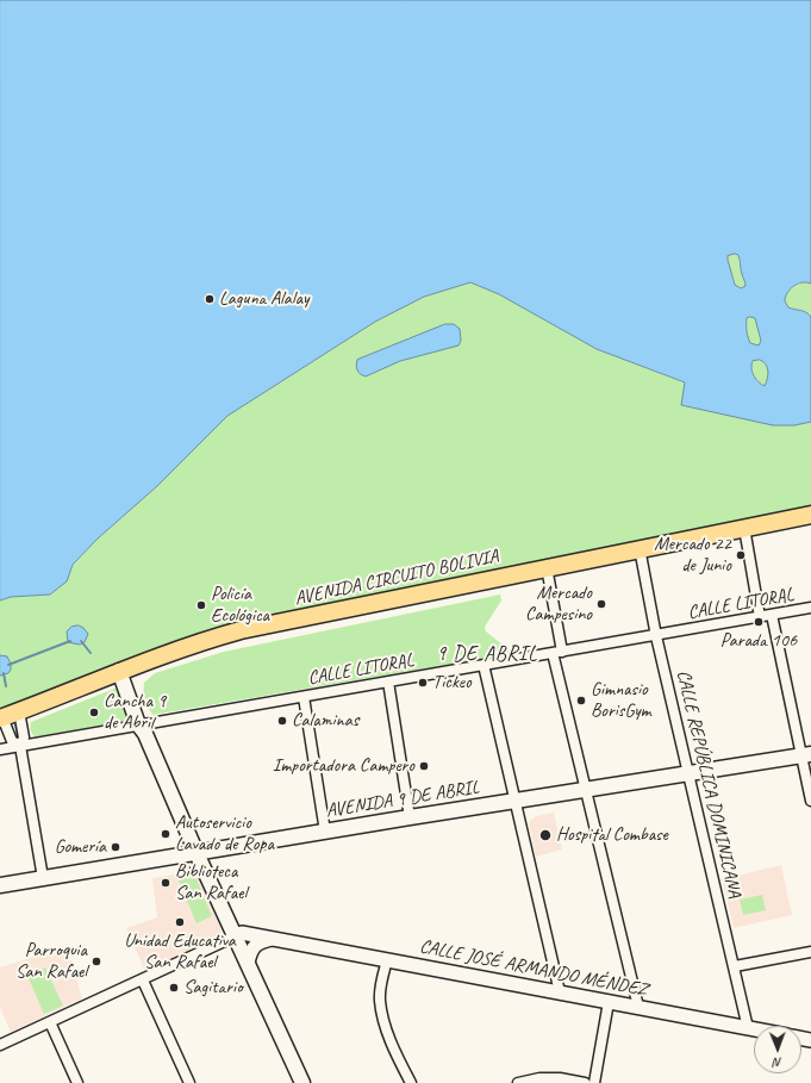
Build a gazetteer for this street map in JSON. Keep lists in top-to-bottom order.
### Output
{
  "streets": {
    "highway": ["AVENIDA CIRCUITO BOLIVIA"],
    "main road": ["AVENIDA 9 DE ABRIL"],
    "street": ["CALLE LITORAL", "CALLE REPÚBLICA DOMINICANA", "CALLE JOSÉ ARMANDO MÉNDEZ"]
  },
  "crossings": [
    ["AVENIDA CIRCUITO BOLIVIA", "CALLE REPÚBLICA DOMINICANA"],
    ["CALLE LITORAL", "CALLE REPÚBLICA DOMINICANA"],
    ["CALLE REPÚBLICA DOMINICANA", "AVENIDA 9 DE ABRIL"],
    ["CALLE REPÚBLICA DOMINICANA", "CALLE JOSÉ ARMANDO MÉNDEZ"]
  ],
  "districts": ["9 DE ABRIL"],
  "places": [
    "Laguna Alalay",
    "Mercado 22 de Junio",
    "Mercado Campesino",
    "Policía Ecológica",
    "Parada 106",
    "Tickeo",
    "Gimnasio BorisGym",
    "Cancha 9 de Abril",
    "Calaminas",
    "Importadora Campero",
    "Autoservicio Lavado de Ropa",
    "Hospital Combase",
    "Gomería",
    "Biblioteca San Rafael",
    "Unidad Educativa San Rafael",
    "Parroquia San Rafael",
    "Sagitario"
  ],
  "north": "bottom"
}
